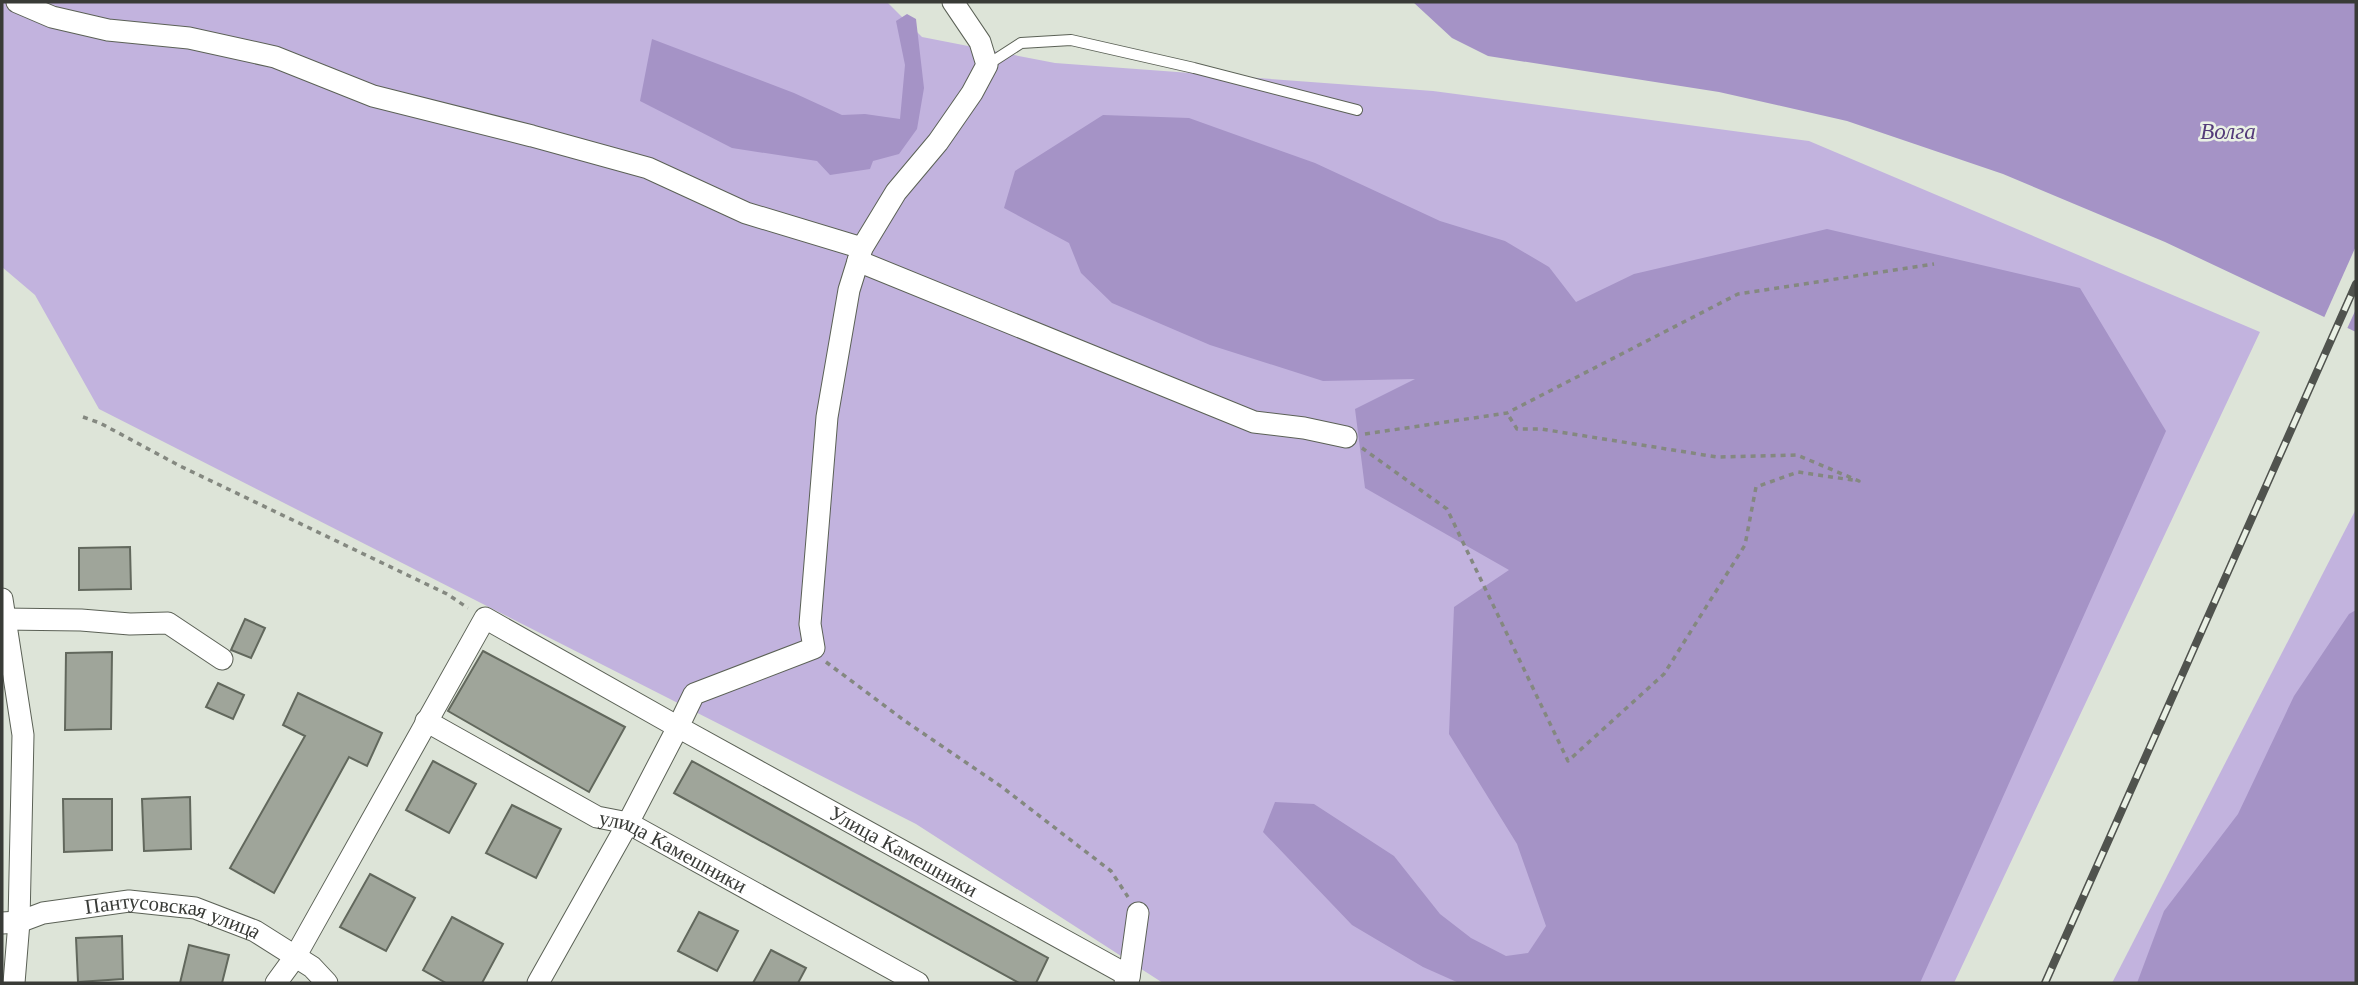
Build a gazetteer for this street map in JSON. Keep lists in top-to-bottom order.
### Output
{
  "streets": {
    "street": ["Улица Камешники", "улица Камешники", "Пантусовская улица"]
  },
  "water": ["Волга"]
}
